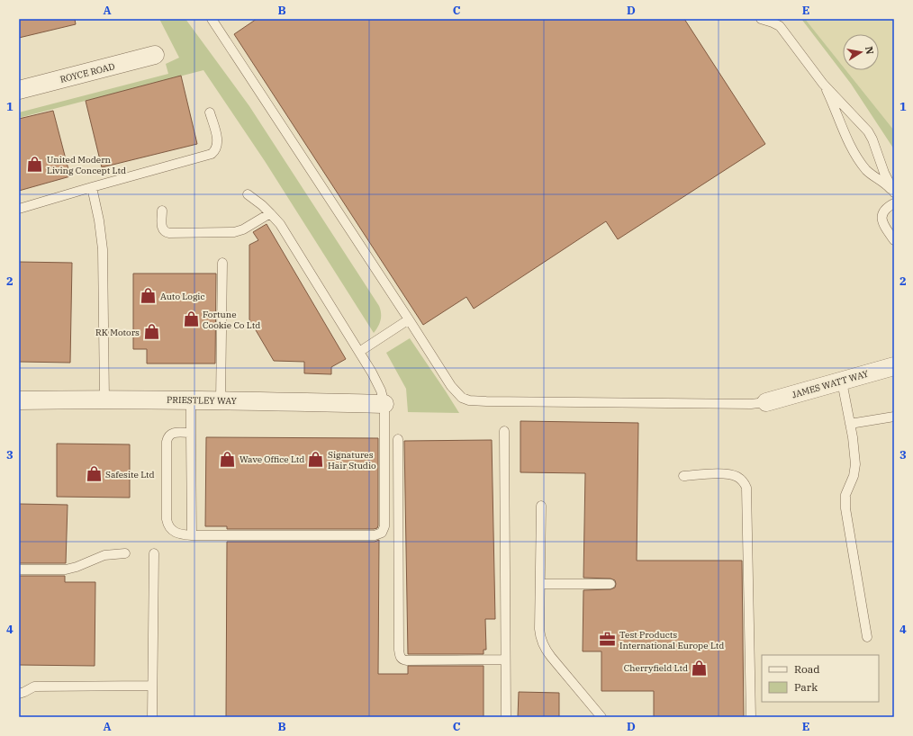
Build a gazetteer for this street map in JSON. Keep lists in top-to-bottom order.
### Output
{
  "streets": {
    "street": ["ROYCE ROAD", "JAMES WATT WAY", "PRIESTLEY WAY"]
  },
  "places": {
    "shop": [
      "United Modern Living Concept Ltd",
      "Auto Logic",
      "Fortune Cookie Co Ltd",
      "RK Motors",
      "Wave Office Ltd",
      "Signatures Hair Studio",
      "Safesite Ltd",
      "Cherryfield Ltd"
    ],
    "office": ["Test Products International Europe Ltd"]
  },
  "legend": ["Road", "Park"],
  "north": "right",
  "grid": {
    "columns": [
      "A",
      "B",
      "C",
      "D",
      "E"
    ],
    "rows": [
      "1",
      "2",
      "3",
      "4"
    ]
  }
}
